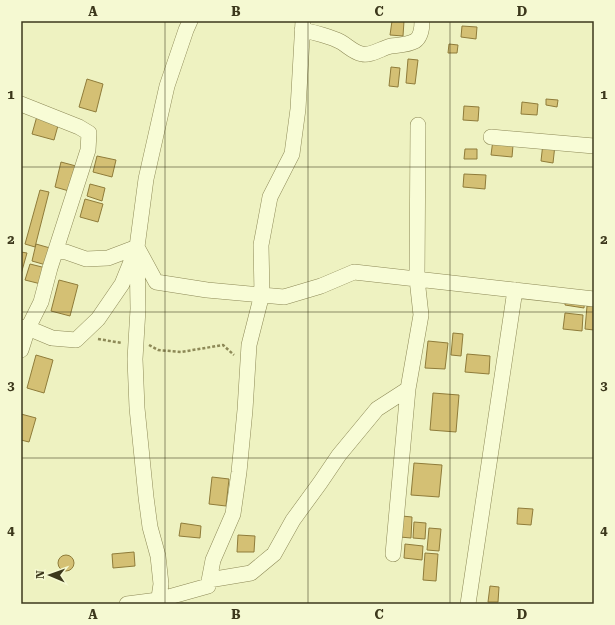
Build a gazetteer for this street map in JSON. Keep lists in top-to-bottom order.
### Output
{
  "north": "left",
  "grid": {
    "columns": [
      "A",
      "B",
      "C",
      "D"
    ],
    "rows": [
      "1",
      "2",
      "3",
      "4"
    ]
  }
}
